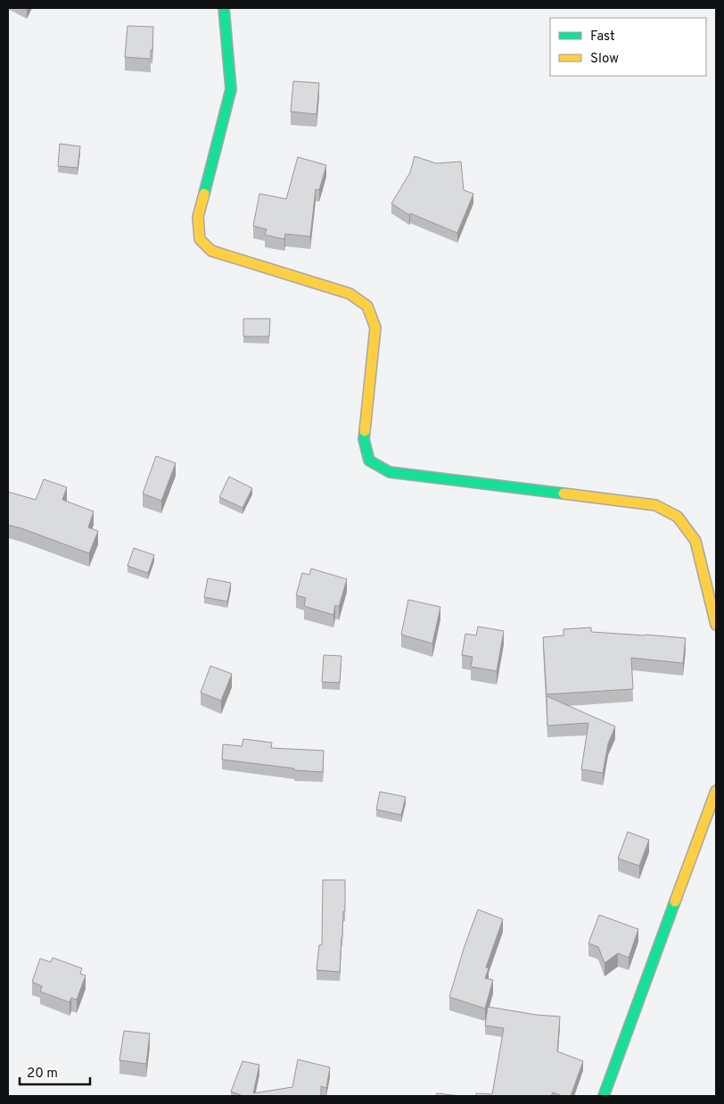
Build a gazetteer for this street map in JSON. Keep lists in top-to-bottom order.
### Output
{
  "legend": ["Fast", "Slow"],
  "scale_bar": "20 m"
}
